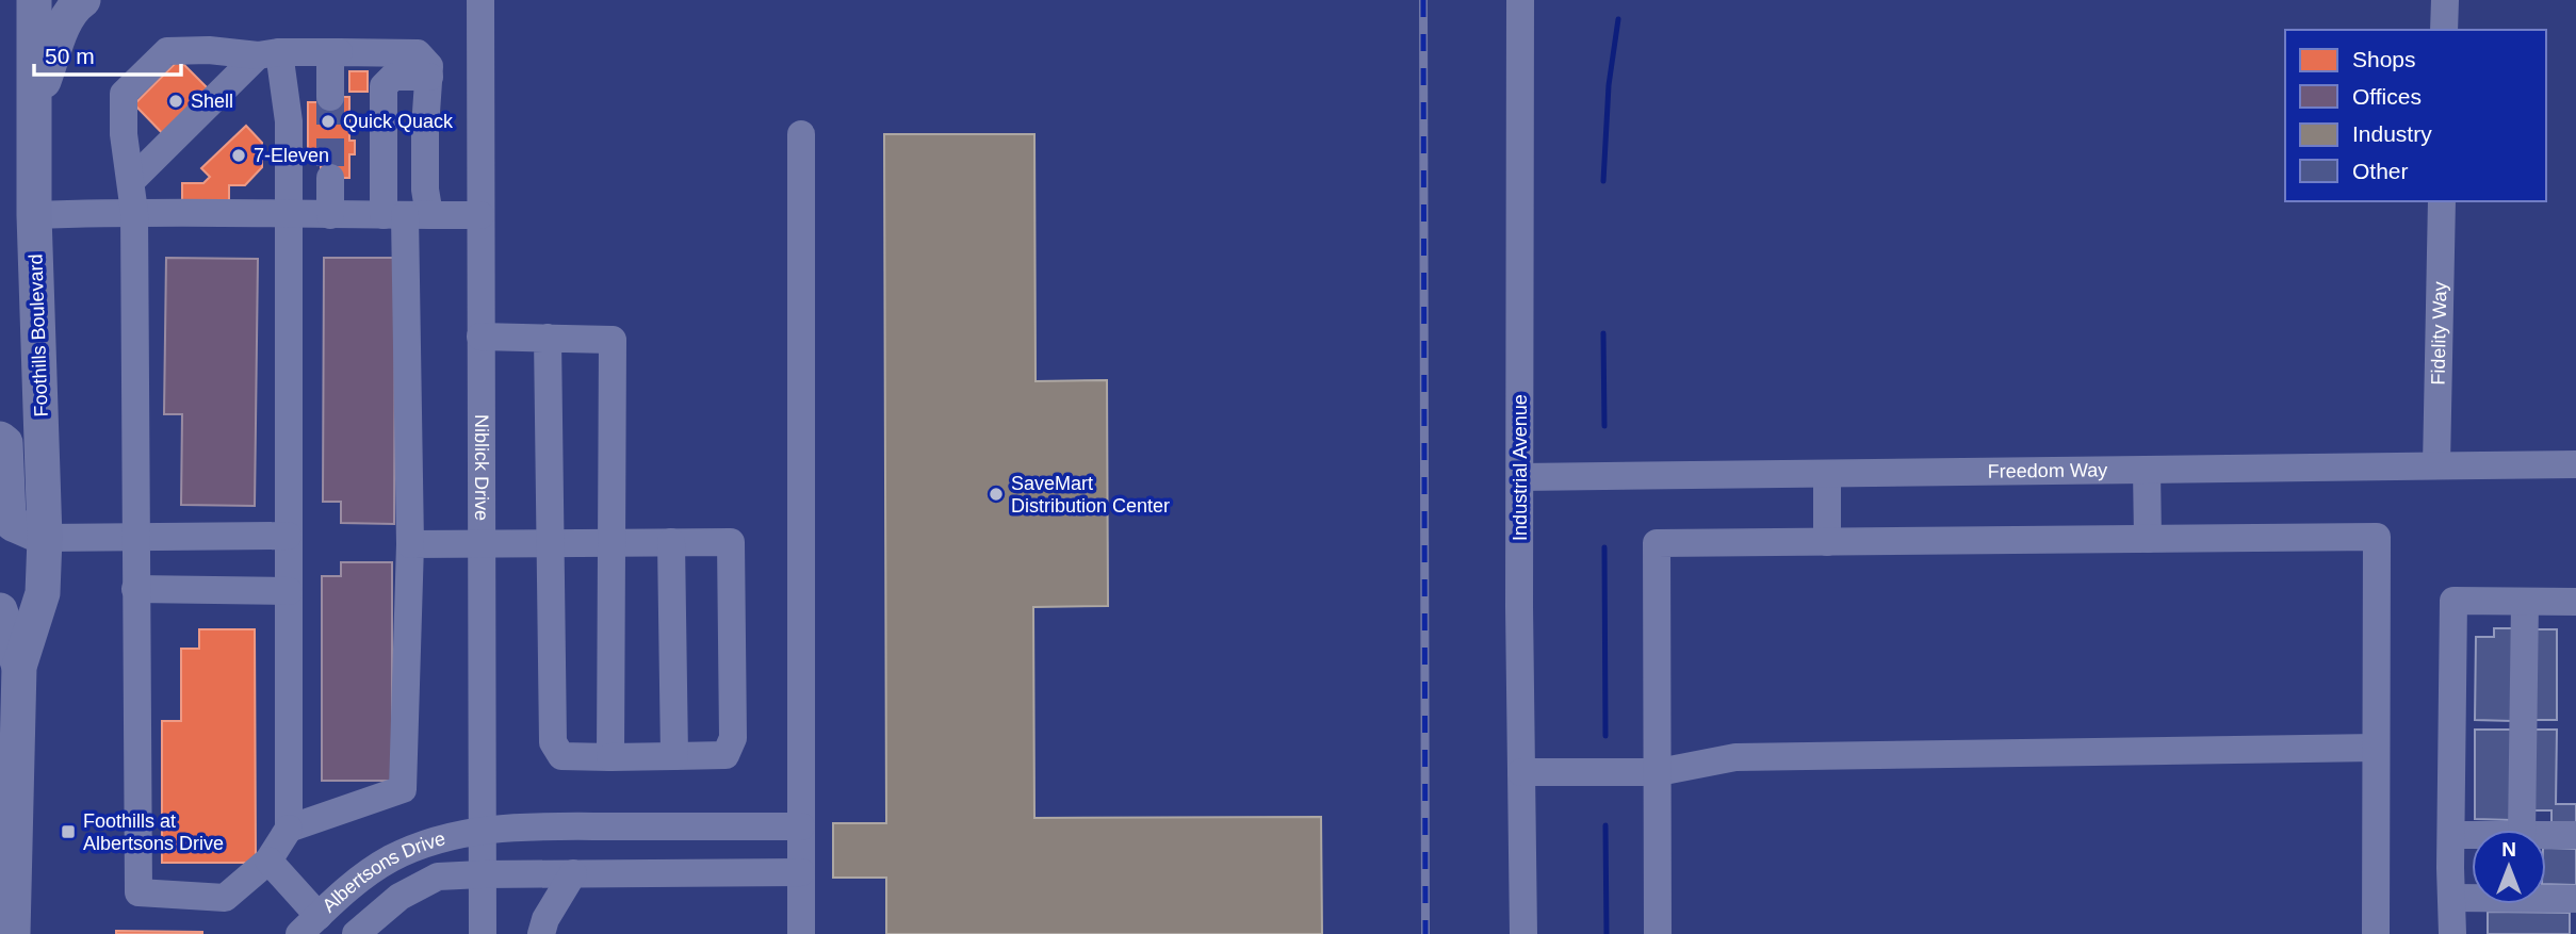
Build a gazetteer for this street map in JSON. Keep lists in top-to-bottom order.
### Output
{
  "streets": {
    "main road": ["Foothills Boulevard"],
    "street": [
      "Fidelity Way",
      "Niblick Drive",
      "Industrial Avenue",
      "Freedom Way",
      "Albertsons Drive"
    ]
  },
  "crossings": [
    ["Fidelity Way", "Freedom Way"],
    ["Niblick Drive", "Albertsons Drive"],
    ["Industrial Avenue", "Freedom Way"]
  ],
  "places": {
    "other": [
      "Shell",
      "Quick Quack",
      "7-Eleven",
      "SaveMart Distribution Center"
    ],
    "transit": ["Foothills at Albertsons Drive"]
  },
  "legend": [
    "Shops",
    "Offices",
    "Industry",
    "Other"
  ],
  "scale_bar": "50 m",
  "north": "top"
}
